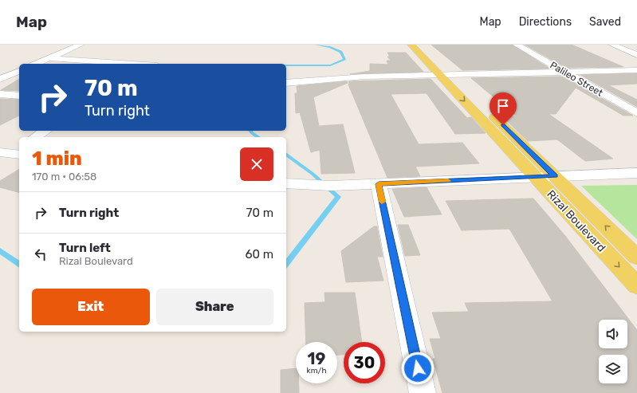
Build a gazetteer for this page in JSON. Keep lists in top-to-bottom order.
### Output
{
  "streets": {
    "main road": ["Rizal Boulevard"],
    "street": ["Palileo Street"]
  },
  "page": {
    "header": "Map",
    "nav": ["Map", "Directions", "Saved"],
    "turn": ["70 m", "Turn right"],
    "heading": ["1 min", "170 m · 06:58"],
    "list": [
      {
        "name": "Turn right",
        "value": "70 m"
      },
      {
        "name": "Turn left",
        "note": "Rizal Boulevard",
        "value": "60 m"
      }
    ],
    "buttons": ["Exit", "Share"],
    "speed": "19 km/h",
    "limit": "30"
  }
}
